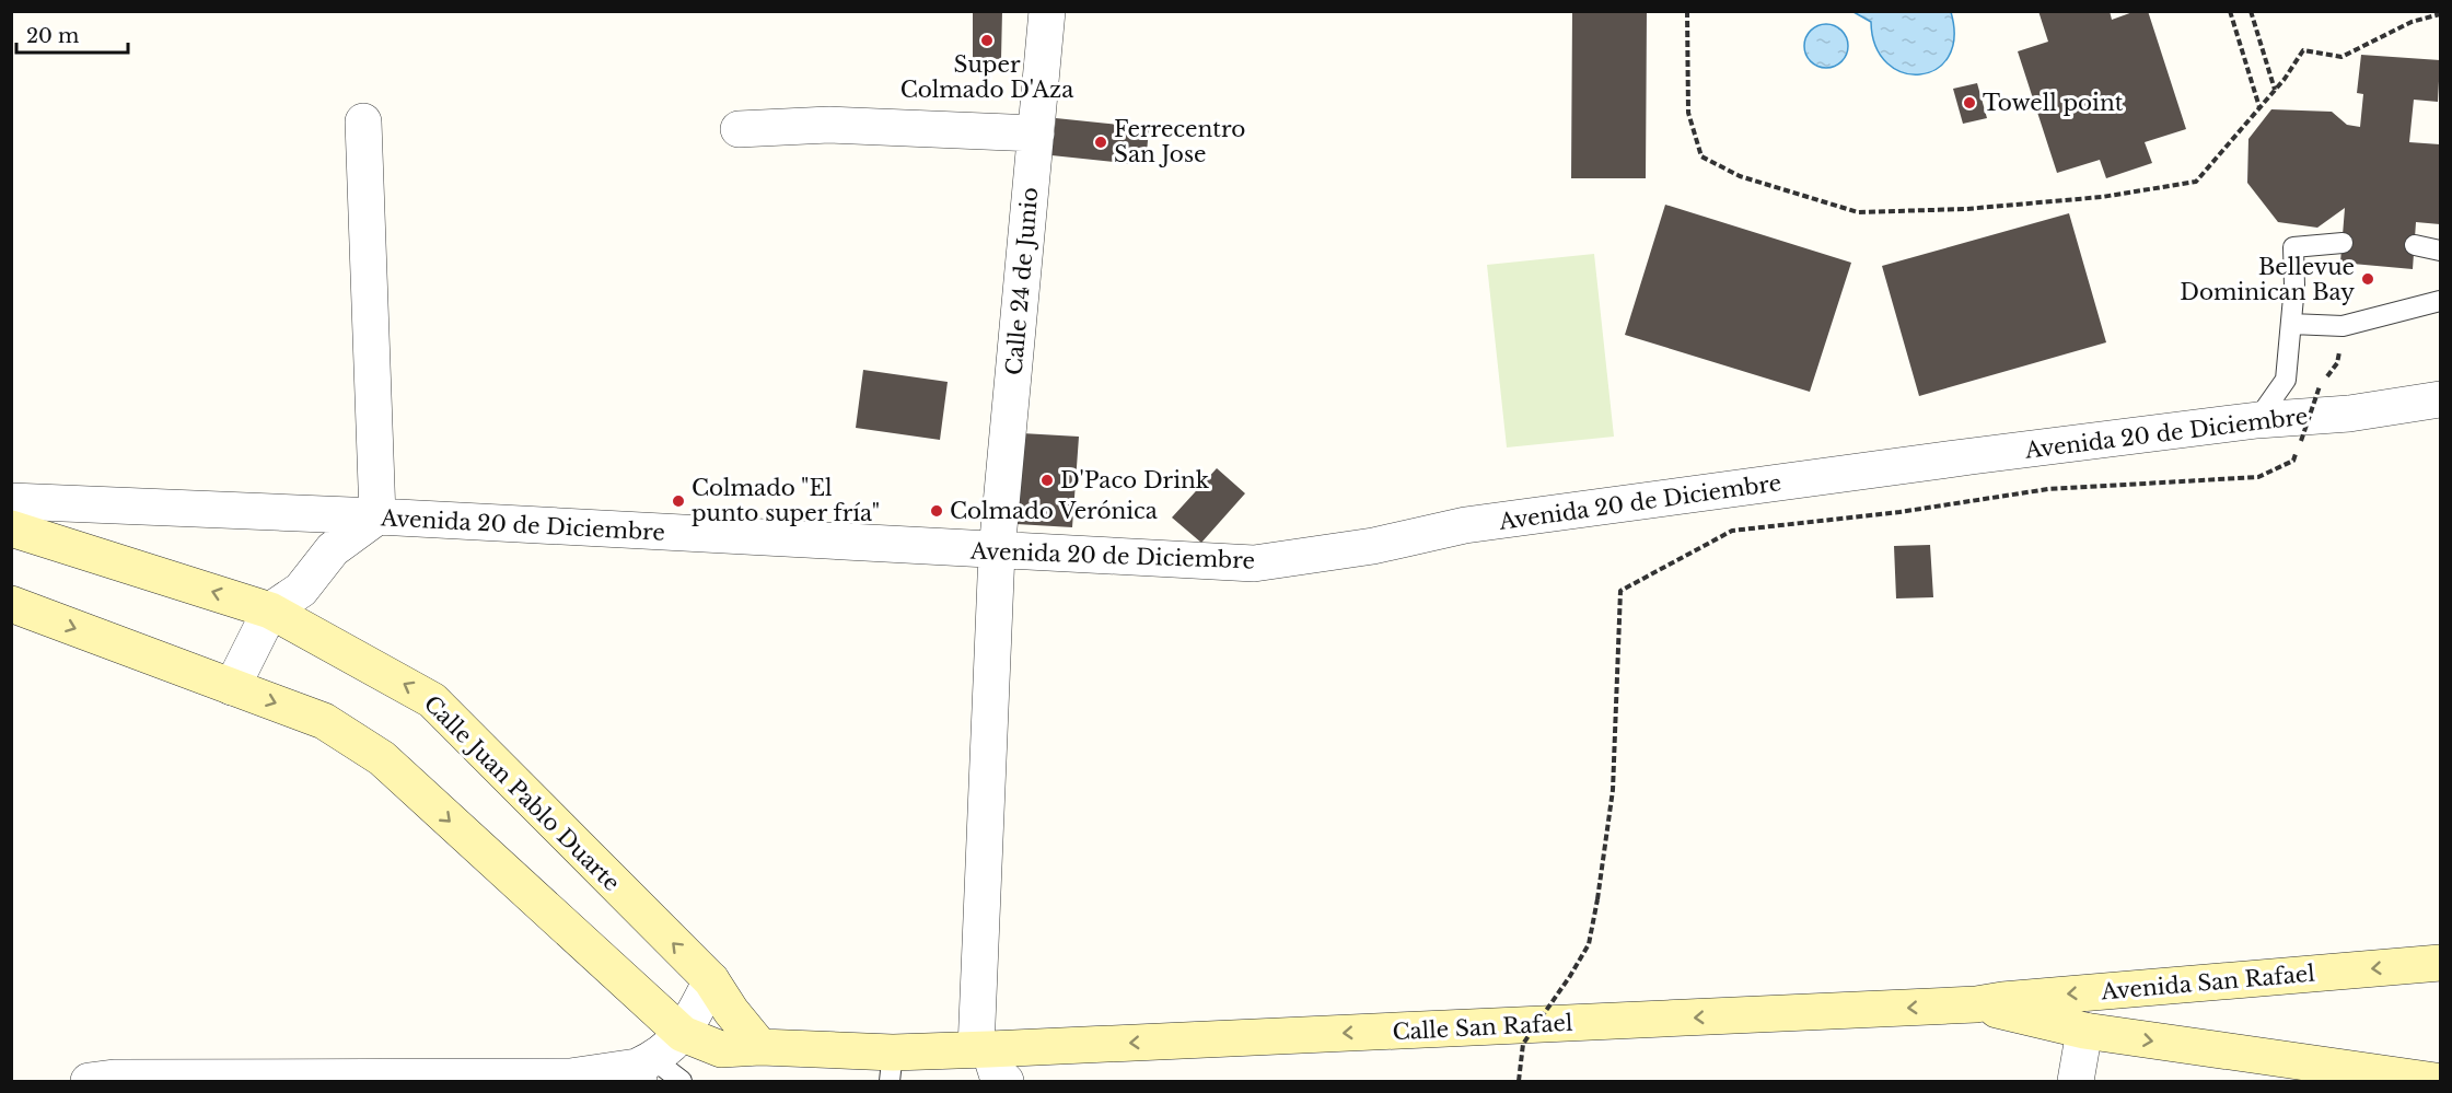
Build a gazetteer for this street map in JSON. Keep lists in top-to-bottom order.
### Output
{
  "streets": {
    "street": [
      "Calle 24 de Junio",
      "Avenida 20 de Diciembre",
      "Calle Juan Pablo Duarte",
      "Avenida San Rafael",
      "Calle San Rafael"
    ]
  },
  "crossings": [
    ["Calle 24 de Junio", "Avenida 20 de Diciembre"],
    ["Calle 24 de Junio", "Calle San Rafael"],
    ["Avenida San Rafael", "Calle San Rafael"]
  ],
  "one_way": ["Calle San Rafael"],
  "places": [
    "Super Colmado D'Aza",
    "Towell point",
    "Ferrecentro San Jose",
    "Bellevue Dominican Bay",
    "D'Paco Drink",
    "Colmado \"El punto super fría\"",
    "Colmado Verónica"
  ],
  "scale_bar": "20 m"
}
